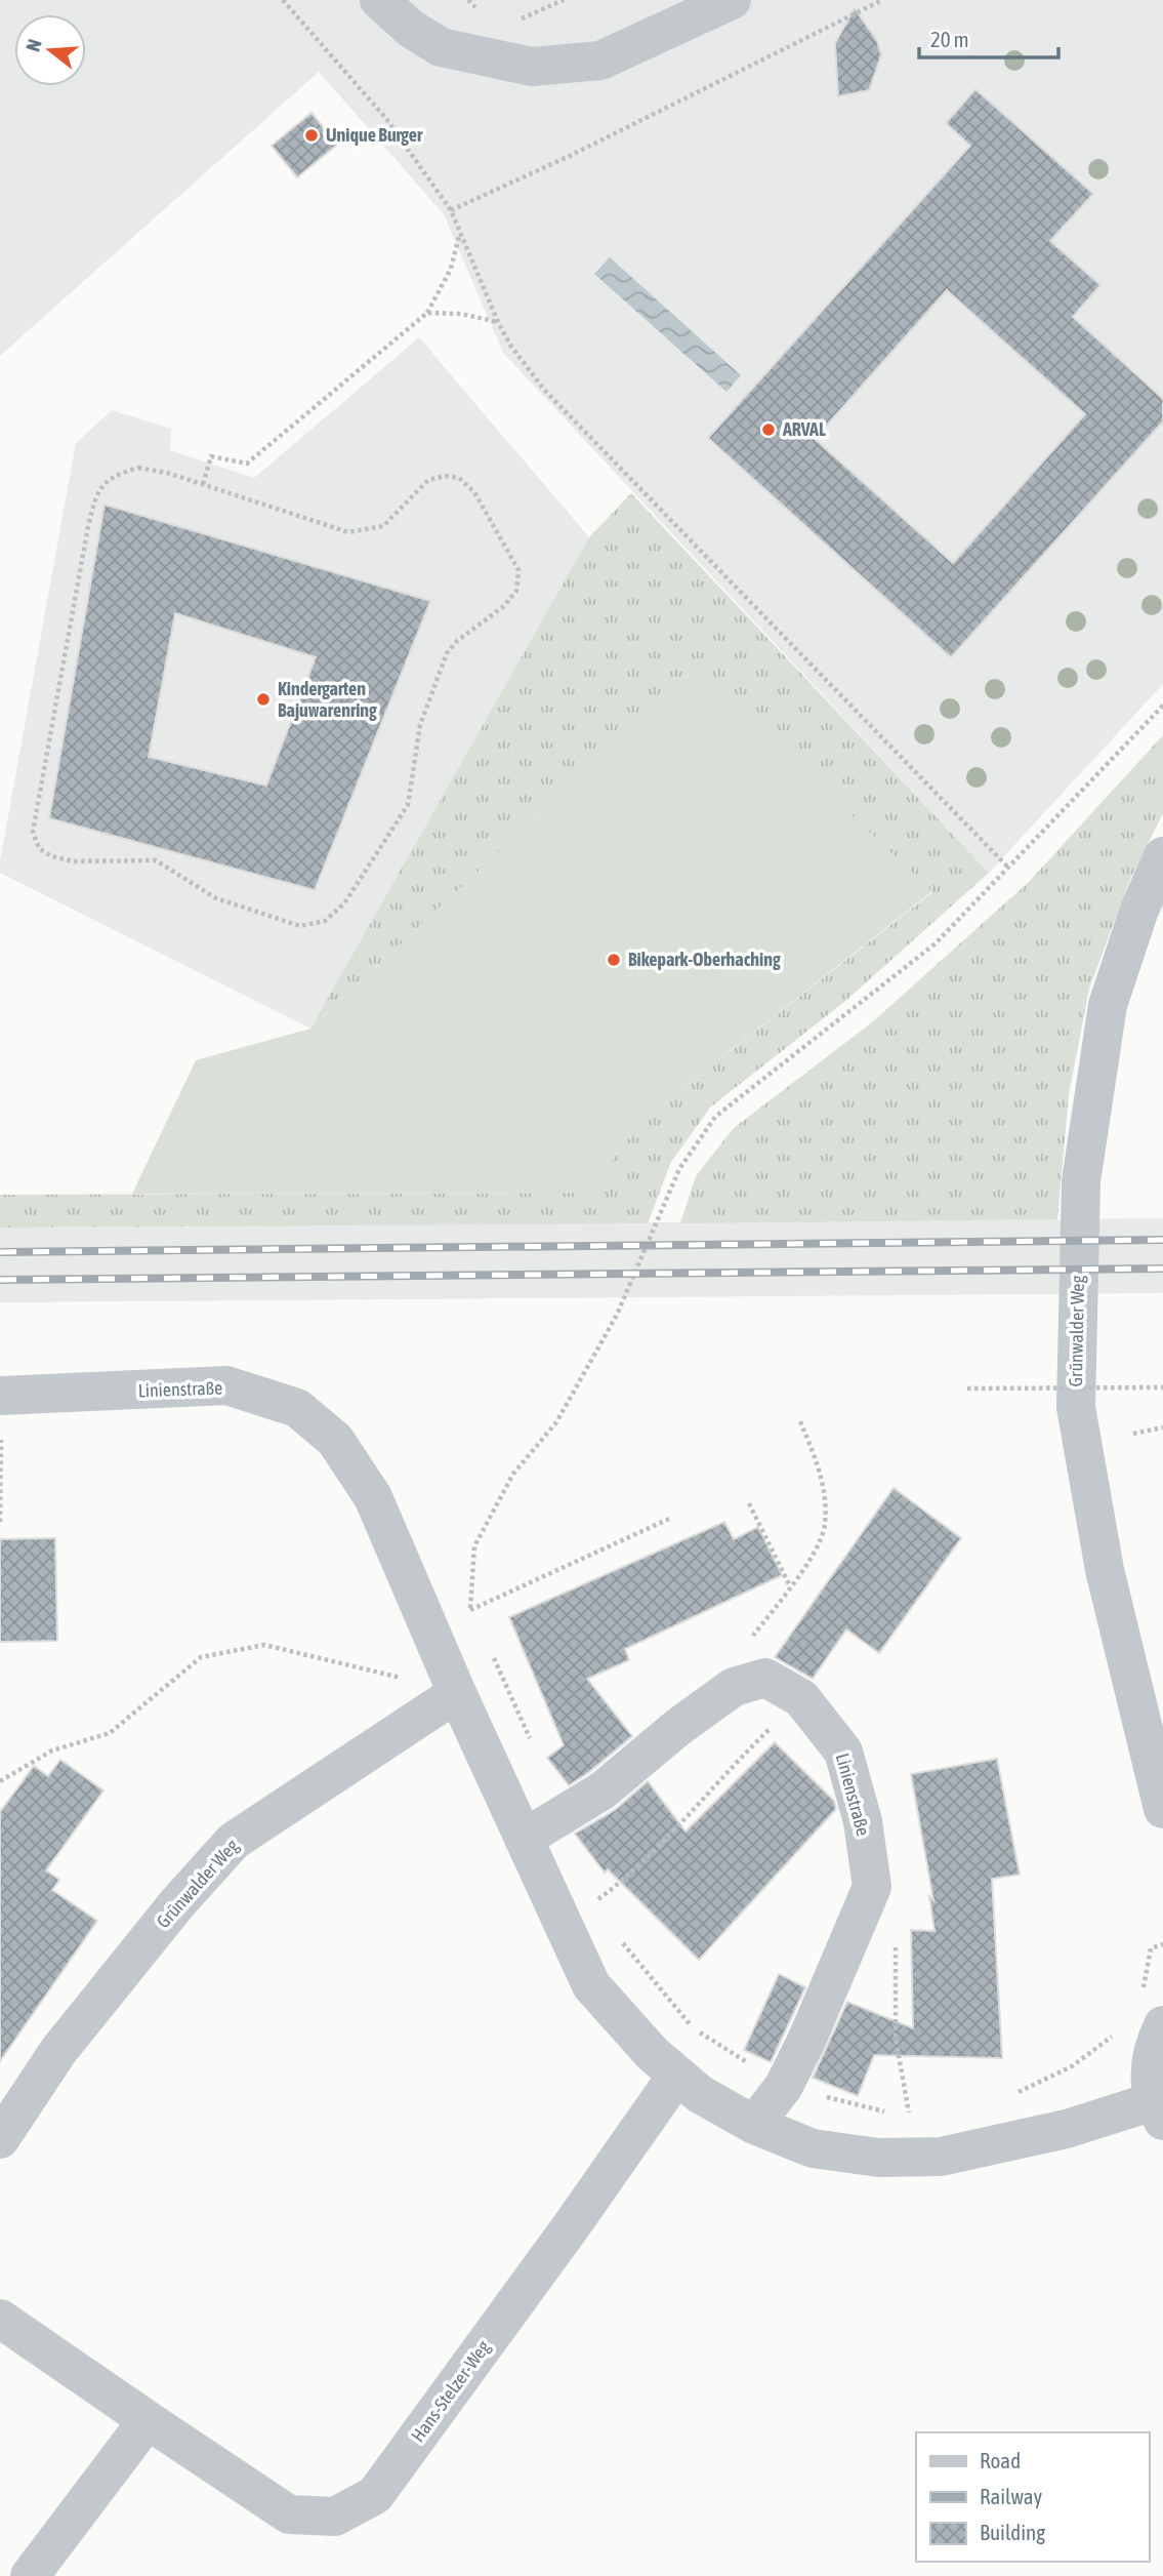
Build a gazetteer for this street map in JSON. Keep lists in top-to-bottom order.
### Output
{
  "streets": {
    "street": ["Grünwalder Weg", "Linienstraße", "Hans-Stelzer-Weg"]
  },
  "crossings": [
    ["Grünwalder Weg", "Linienstraße"],
    ["Linienstraße", "Hans-Stelzer-Weg"]
  ],
  "places": [
    "Unique Burger",
    "ARVAL",
    "Kindergarten Bajuwarenring",
    "Bikepark-Oberhaching"
  ],
  "legend": ["Road", "Railway", "Building"],
  "scale_bar": "20 m",
  "north": "left"
}
